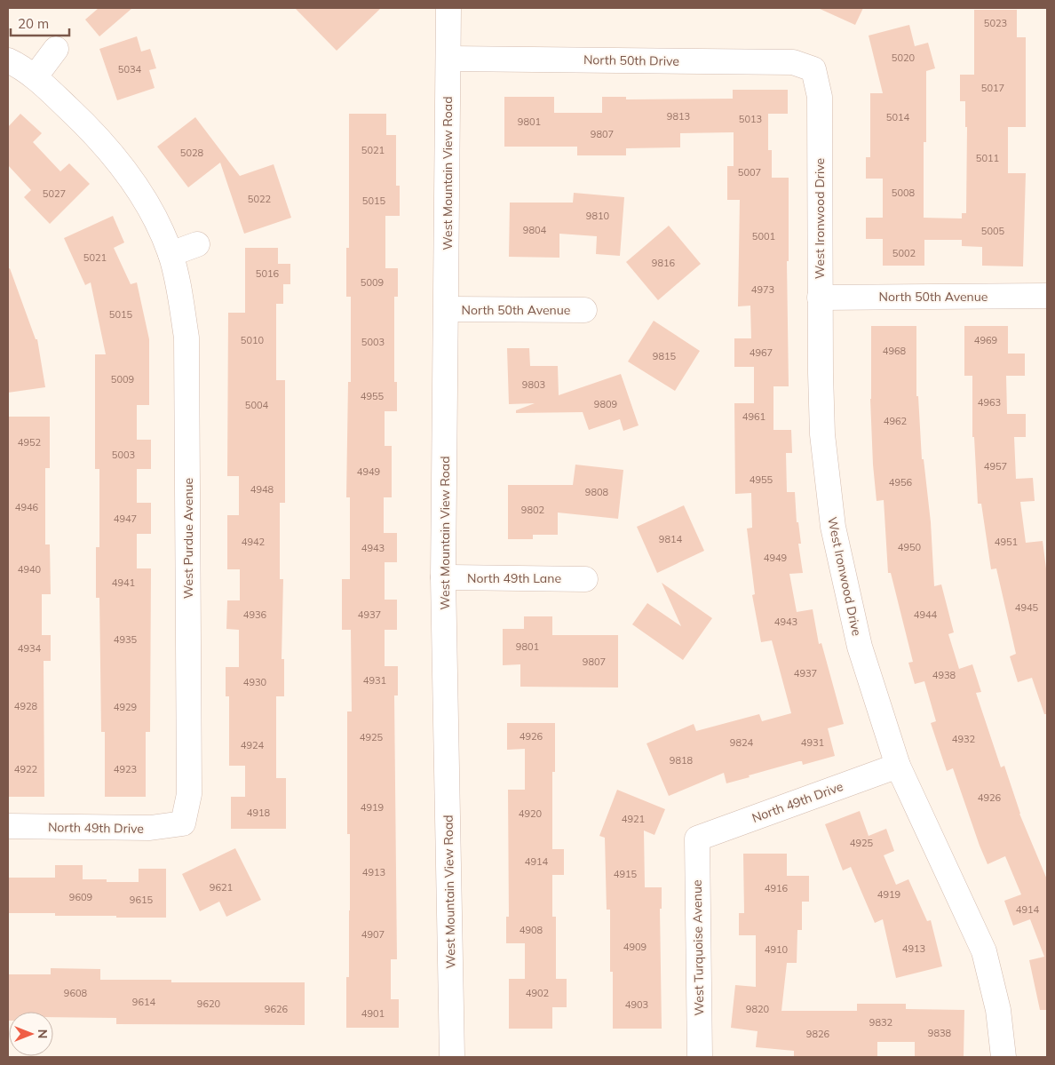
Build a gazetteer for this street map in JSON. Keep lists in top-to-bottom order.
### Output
{
  "streets": {
    "street": [
      "North 50th Drive",
      "West Mountain View Road",
      "West Ironwood Drive",
      "North 50th Avenue",
      "West Purdue Avenue",
      "North 49th Lane",
      "North 49th Drive",
      "West Turquoise Avenue"
    ]
  },
  "crossings": [
    ["North 50th Drive", "West Mountain View Road"],
    ["North 50th Drive", "West Ironwood Drive"],
    ["West Mountain View Road", "North 50th Avenue"],
    ["West Mountain View Road", "North 49th Lane"],
    ["West Ironwood Drive", "North 50th Avenue"],
    ["West Ironwood Drive", "North 49th Drive"],
    ["West Purdue Avenue", "North 49th Drive"],
    ["North 49th Drive", "West Turquoise Avenue"]
  ],
  "house_numbers": [
    "5023",
    "5020",
    "5034",
    "5017",
    "9813",
    "5014",
    "5013",
    "9801",
    "9807",
    "5021",
    "5028",
    "5011",
    "5007",
    "5008",
    "5027",
    "5022",
    "5015",
    "9810",
    "9804",
    "5005",
    "5001",
    "5002",
    "5021",
    "9816",
    "5016",
    "5009",
    "4973",
    "5015",
    "5010",
    "4969",
    "5003",
    "4968",
    "4967",
    "9815",
    "5009",
    "9803",
    "4955",
    "4963",
    "9809",
    "5004",
    "4961",
    "4962",
    "4952",
    "5003",
    "4957",
    "4949",
    "4955",
    "4956",
    "4948",
    "9808",
    "4946",
    "9802",
    "4947",
    "9814",
    "4942",
    "4951",
    "4950",
    "4943",
    "4949",
    "4940",
    "4941",
    "4945",
    "4936",
    "4937",
    "4944",
    "4943",
    "4935",
    "9801",
    "4934",
    "9807",
    "4937",
    "4938",
    "4931",
    "4930",
    "4928",
    "4929",
    "4926",
    "4925",
    "4932",
    "9824",
    "4931",
    "4924",
    "9818",
    "4922",
    "4923",
    "4926",
    "4919",
    "4918",
    "4920",
    "4921",
    "4925",
    "4914",
    "4913",
    "4915",
    "9621",
    "4916",
    "4919",
    "9609",
    "9615",
    "4914",
    "4908",
    "4907",
    "4909",
    "4913",
    "4910",
    "9608",
    "4902",
    "9614",
    "9620",
    "4903",
    "9626",
    "9820",
    "4901",
    "9832",
    "9838",
    "9826"
  ],
  "scale_bar": "20 m",
  "north": "right"
}
